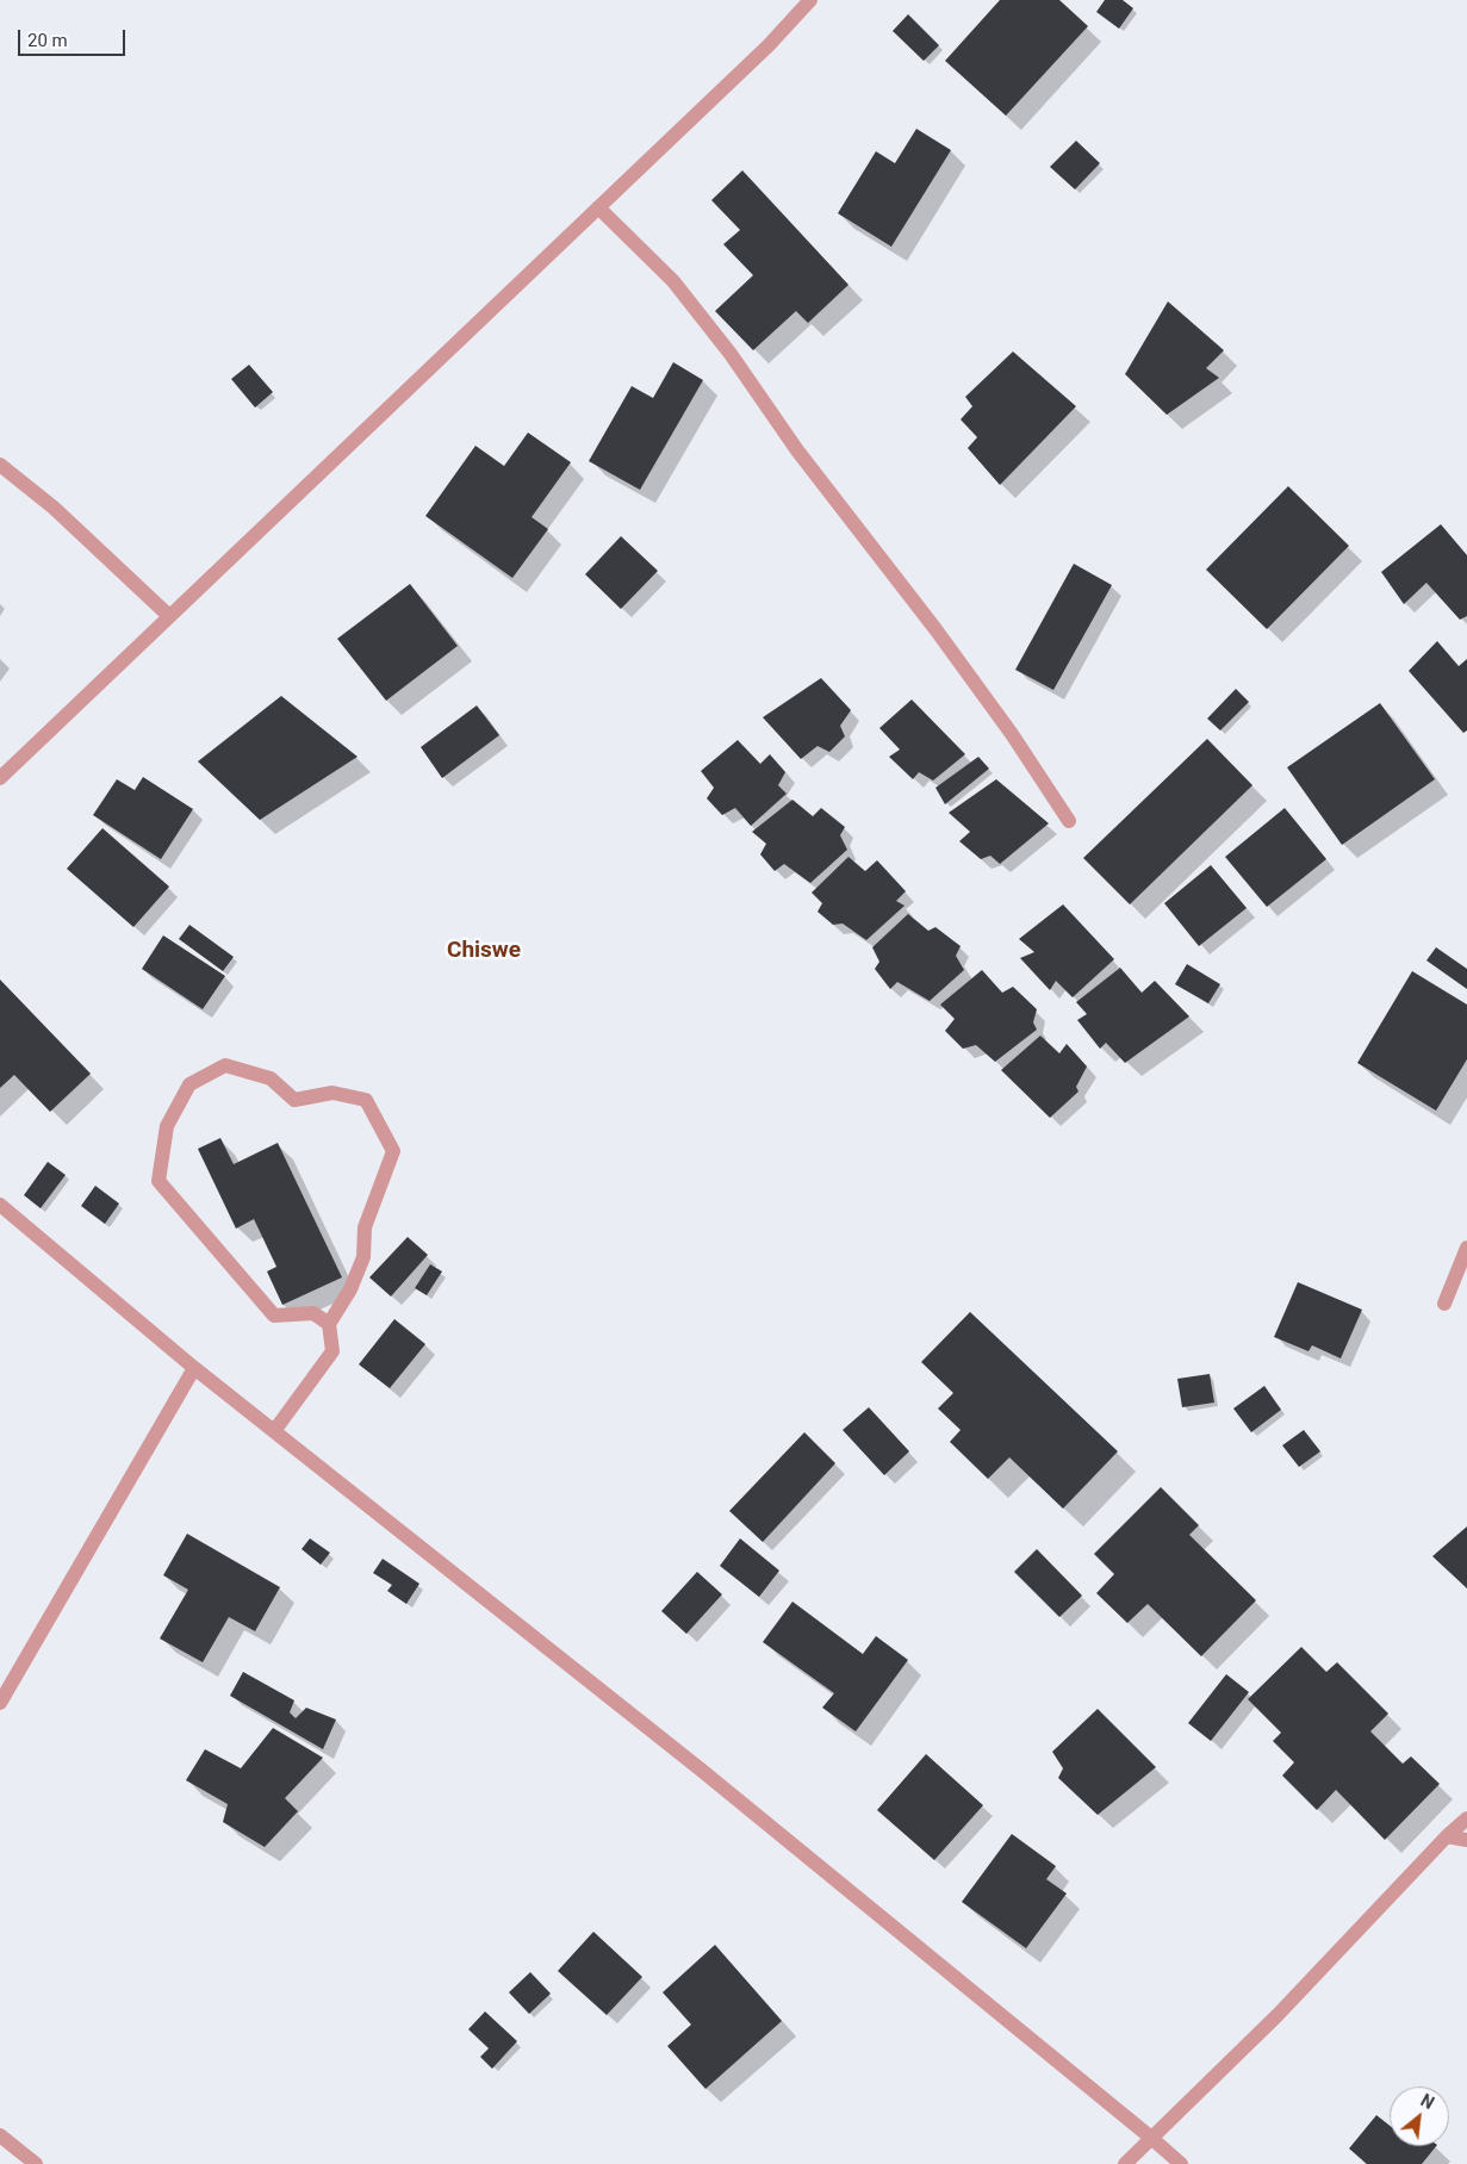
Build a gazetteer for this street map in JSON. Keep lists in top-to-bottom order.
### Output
{
  "districts": ["Chiswe"],
  "scale_bar": "20 m",
  "north": "top right"
}
